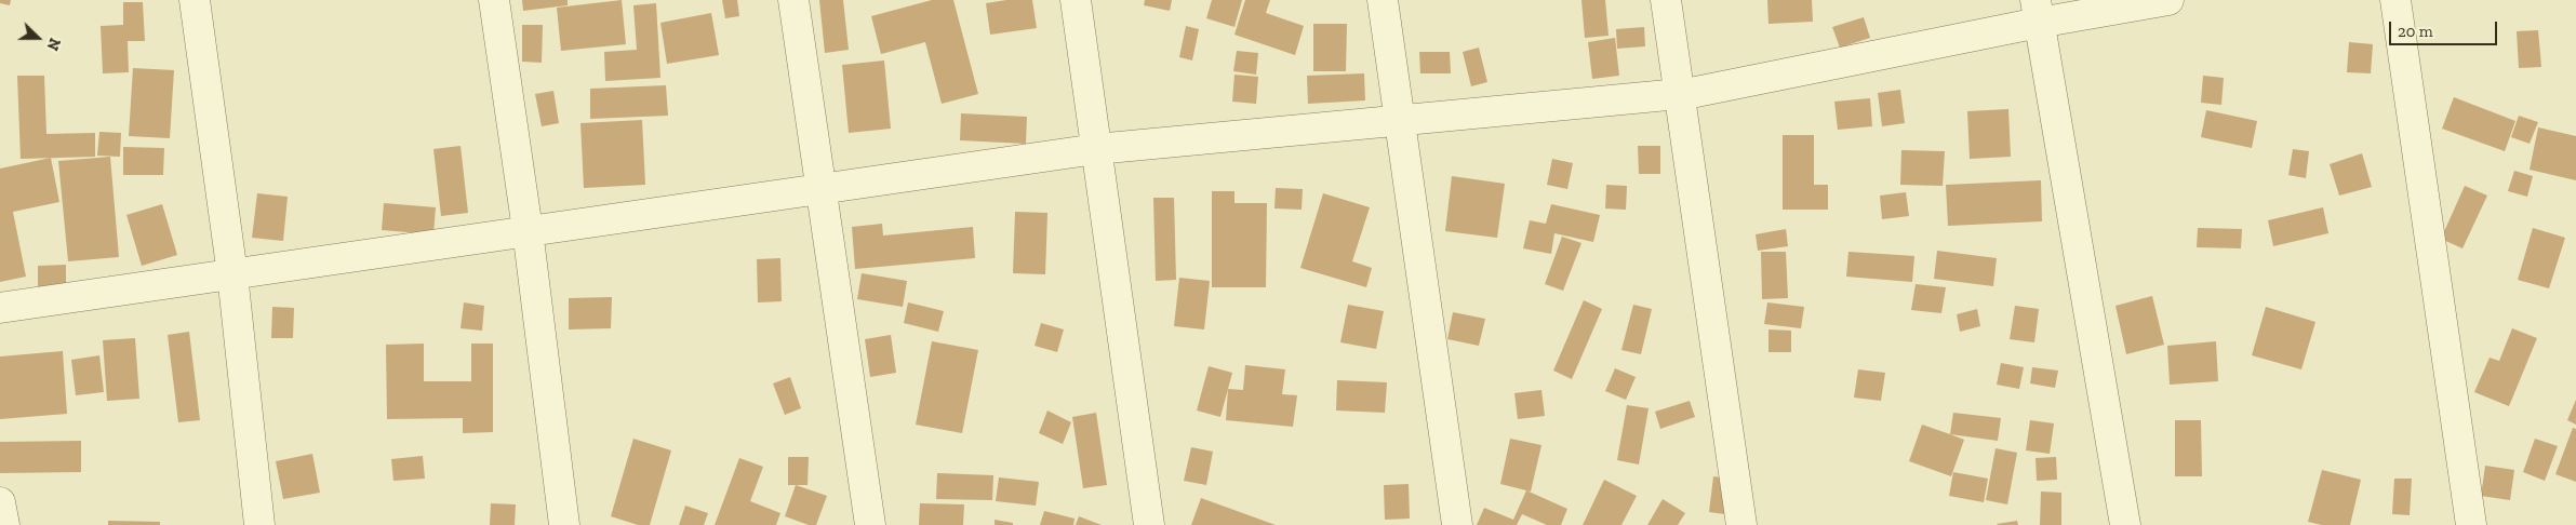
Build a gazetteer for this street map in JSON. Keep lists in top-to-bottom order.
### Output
{
  "scale_bar": "20 m",
  "north": "right"
}
